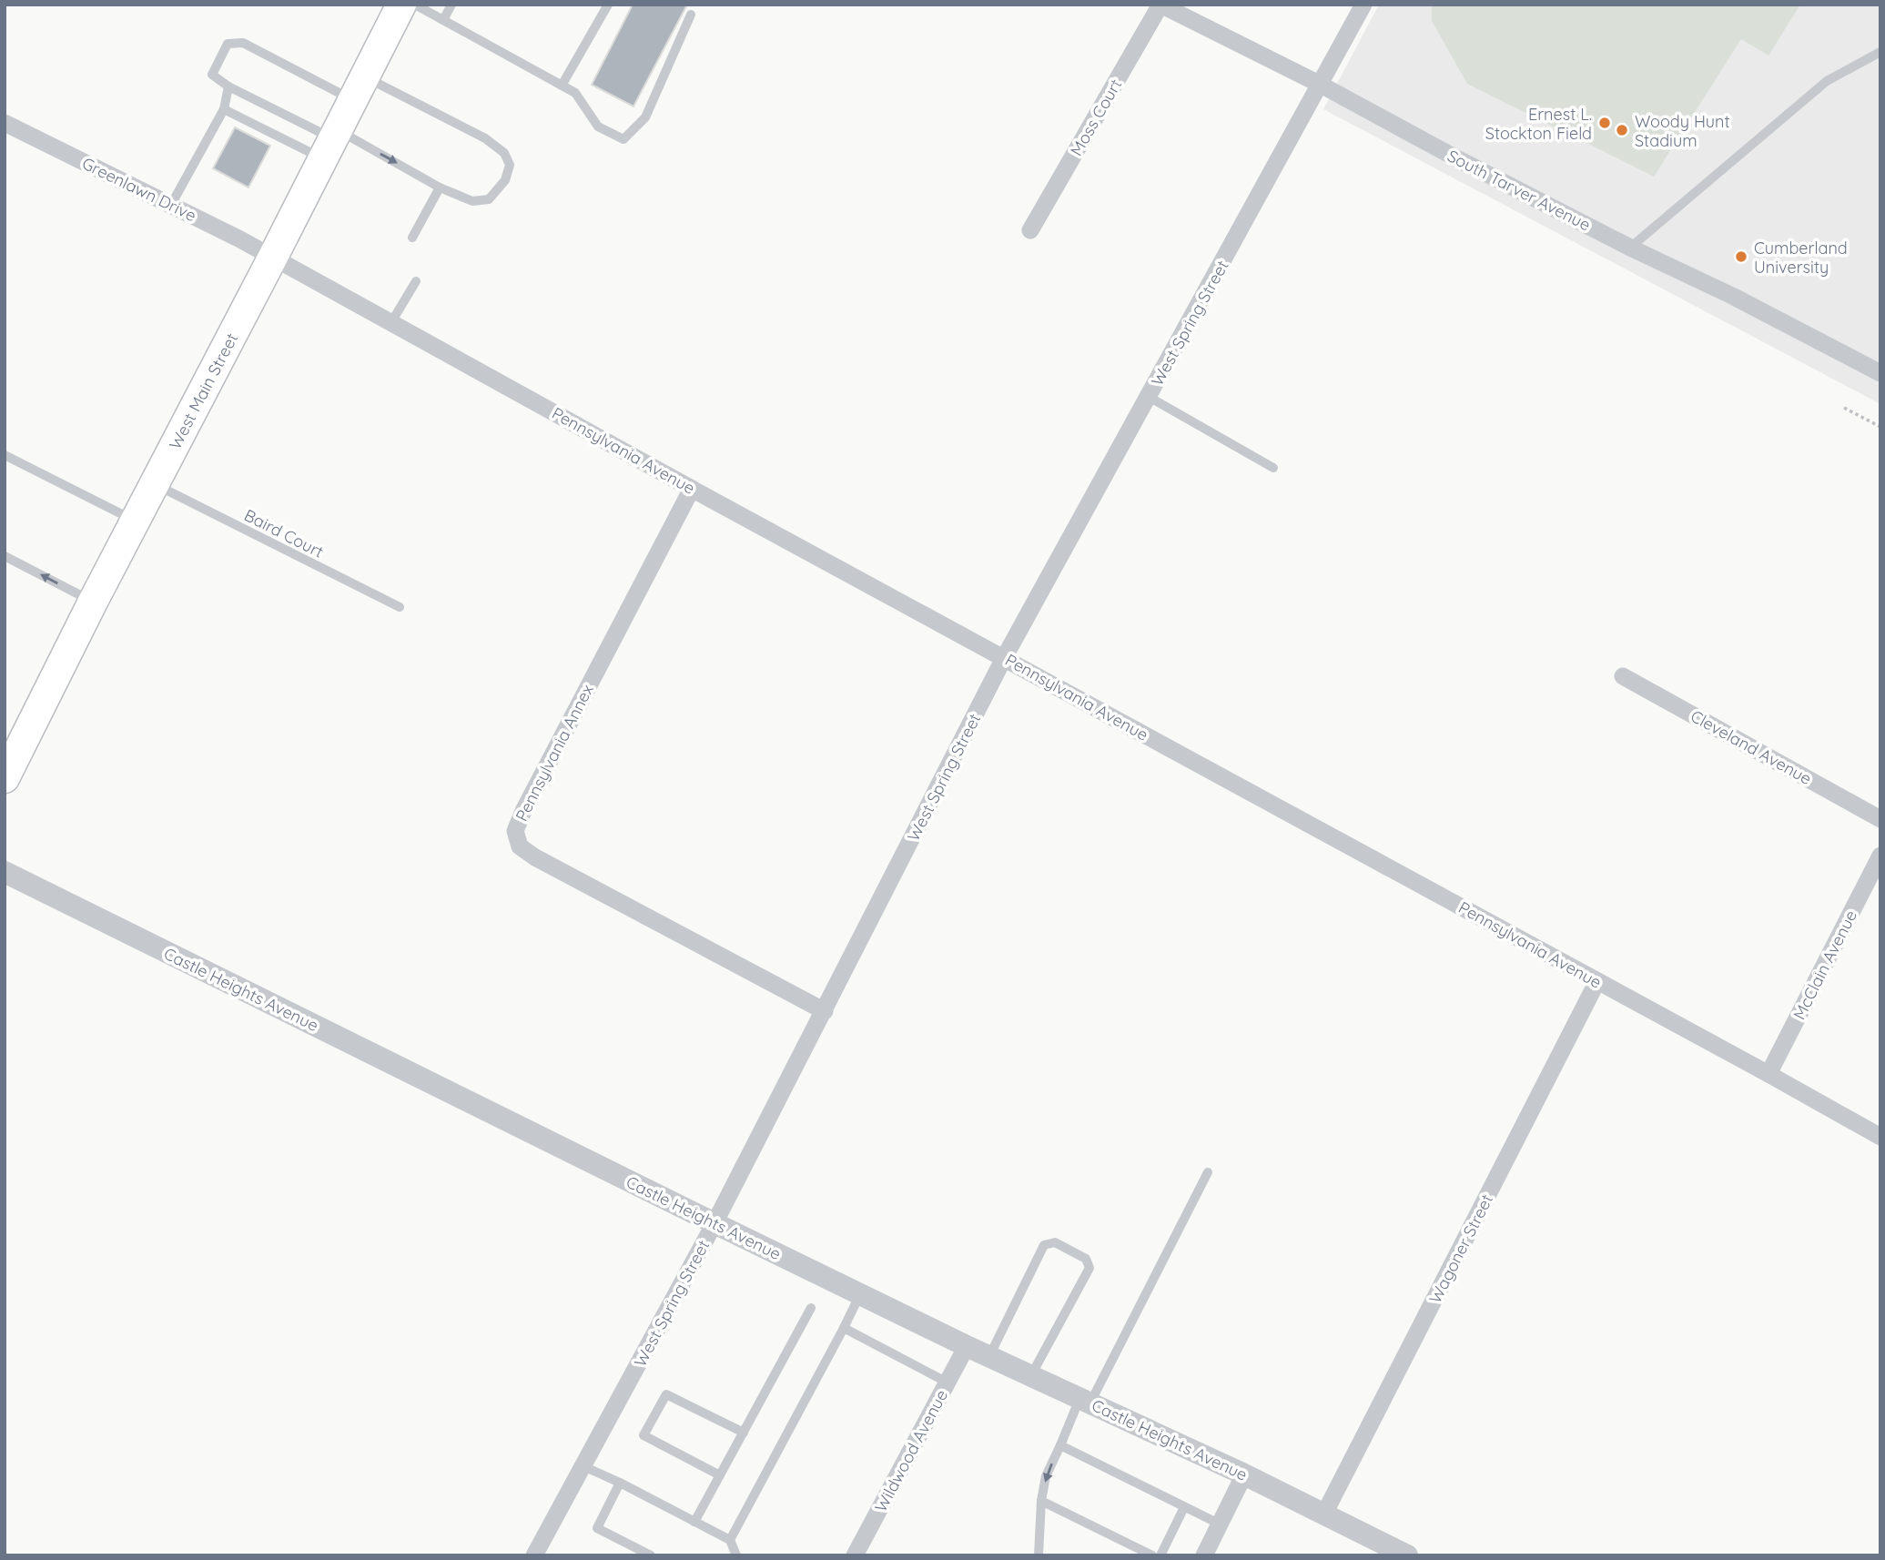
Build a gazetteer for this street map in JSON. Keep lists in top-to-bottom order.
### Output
{
  "streets": {
    "main road": ["West Main Street"],
    "street": [
      "Moss Court",
      "Greenlawn Drive",
      "South Tarver Avenue",
      "West Spring Street",
      "Pennsylvania Avenue",
      "Cleveland Avenue",
      "Pennsylvania Annex",
      "McClain Avenue",
      "Castle Heights Avenue",
      "Wagoner Street",
      "Wildwood Avenue"
    ],
    "lane": ["Baird Court"]
  },
  "crossings": [
    ["Moss Court", "South Tarver Avenue"],
    ["Greenlawn Drive", "West Main Street"],
    ["Greenlawn Drive", "Pennsylvania Avenue"],
    ["South Tarver Avenue", "West Spring Street"],
    ["West Spring Street", "Pennsylvania Avenue"],
    ["West Spring Street", "Pennsylvania Annex"],
    ["West Spring Street", "Castle Heights Avenue"],
    ["West Main Street", "Pennsylvania Avenue"],
    ["West Main Street", "Baird Court"],
    ["Pennsylvania Avenue", "Pennsylvania Annex"],
    ["Pennsylvania Avenue", "McClain Avenue"],
    ["Pennsylvania Avenue", "Wagoner Street"],
    ["Castle Heights Avenue", "Wagoner Street"],
    ["Castle Heights Avenue", "Wildwood Avenue"]
  ],
  "places": ["Ernest L. Stockton Field", "Woody Hunt Stadium", "Cumberland University"]
}
